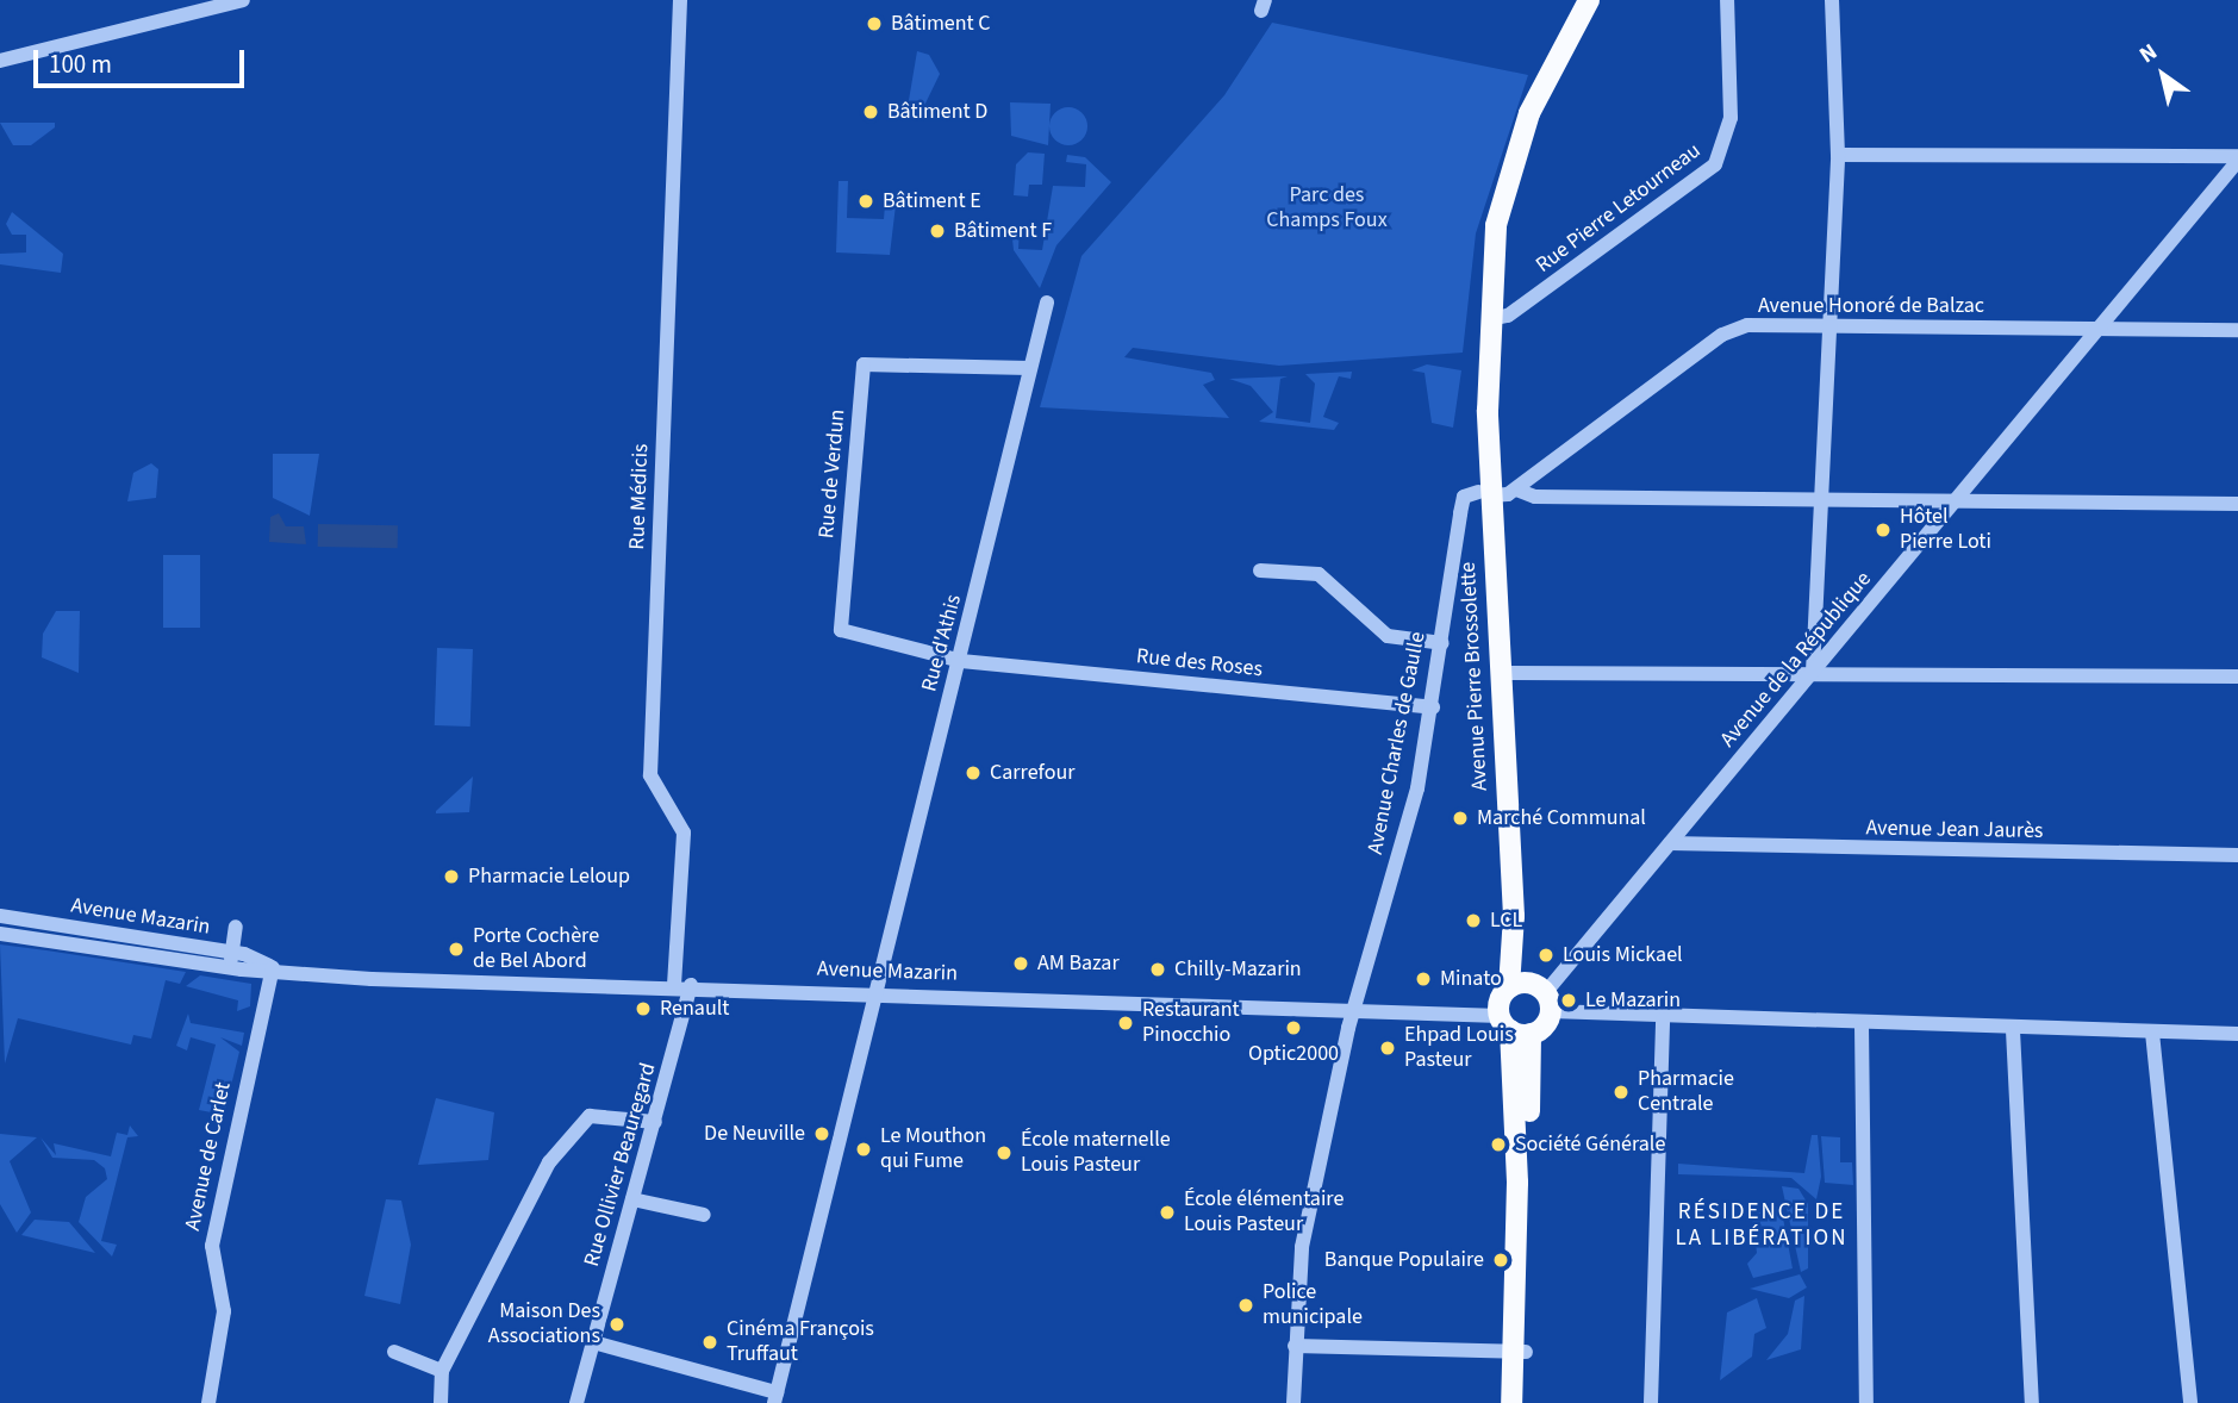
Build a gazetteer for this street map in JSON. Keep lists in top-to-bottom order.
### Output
{
  "streets": {
    "main road": ["Avenue Pierre Brossolette"],
    "street": [
      "Rue Pierre Letourneau",
      "Avenue Honoré de Balzac",
      "Rue de Verdun",
      "Rue Médicis",
      "Rue d'Athis",
      "Avenue de la République",
      "Rue des Roses",
      "Avenue Charles de Gaulle",
      "Avenue Jean Jaurès",
      "Avenue Mazarin",
      "Avenue de Carlet",
      "Rue Ollivier Beauregard"
    ]
  },
  "crossings": [
    ["Avenue Honoré de Balzac", "Avenue de la République"],
    ["Avenue Honoré de Balzac", "Avenue Pierre Brossolette"],
    ["Avenue Honoré de Balzac", "Avenue Charles de Gaulle"],
    ["Rue de Verdun", "Rue d'Athis"],
    ["Rue de Verdun", "Rue des Roses"],
    ["Rue Médicis", "Avenue Mazarin"],
    ["Rue d'Athis", "Rue des Roses"],
    ["Rue d'Athis", "Avenue Mazarin"],
    ["Avenue de la République", "Avenue Pierre Brossolette"],
    ["Avenue de la République", "Avenue Jean Jaurès"],
    ["Rue des Roses", "Avenue Charles de Gaulle"],
    ["Avenue Pierre Brossolette", "Avenue Charles de Gaulle"],
    ["Avenue Pierre Brossolette", "Avenue Mazarin"],
    ["Avenue Charles de Gaulle", "Avenue Mazarin"],
    ["Avenue Mazarin", "Avenue de Carlet"],
    ["Avenue Mazarin", "Rue Ollivier Beauregard"]
  ],
  "districts": ["RÉSIDENCE DE LA LIBÉRATION"],
  "parks": ["Parc des Champs Foux"],
  "places": [
    "Bâtiment C",
    "Bâtiment D",
    "Bâtiment E",
    "Bâtiment F",
    "Hôtel Pierre Loti",
    "Carrefour",
    "Marché Communal",
    "Pharmacie Leloup",
    "LCL",
    "Porte Cochère de Bel Abord",
    "Louis Mickael",
    "AM Bazar",
    "Chilly-Mazarin",
    "Minato",
    "Le Mazarin",
    "Renault",
    "Restaurant Pinocchio",
    "Optic2000",
    "Ehpad Louis Pasteur",
    "Pharmacie Centrale",
    "De Neuville",
    "Société Générale",
    "Le Mouthon qui Fume",
    "École maternelle Louis Pasteur",
    "École élémentaire Louis Pasteur",
    "Banque Populaire",
    "Police municipale",
    "Maison Des Associations",
    "Cinéma François Truffaut"
  ],
  "scale_bar": "100 m",
  "north": "top left"
}
